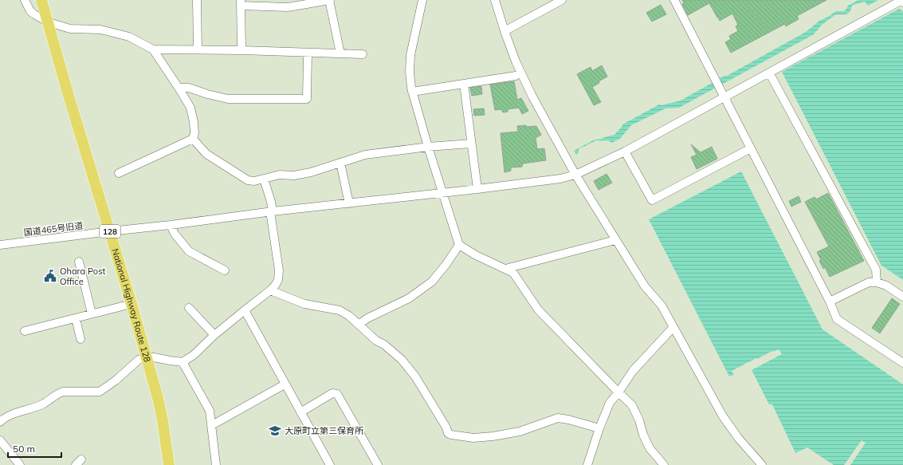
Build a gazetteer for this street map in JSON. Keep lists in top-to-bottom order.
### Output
{
  "streets": {
    "highway": ["128", "National Highway Route 128"],
    "street": ["国道465号旧道"]
  },
  "crossings": [
    ["国道465号旧道", "National Highway Route 128"]
  ],
  "places": {
    "public building": ["Ohara Post Office"],
    "school or university": ["大原町立第三保育所"]
  },
  "scale_bar": "50 m"
}
